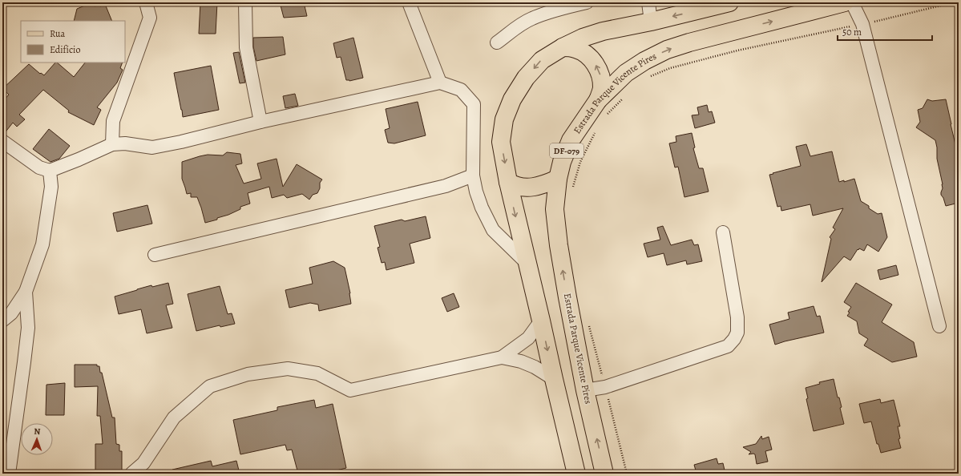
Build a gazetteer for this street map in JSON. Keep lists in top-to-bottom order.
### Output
{
  "streets": {
    "main road": ["Estrada Parque Vicente Pires", "DF-079"]
  },
  "legend": ["Rua", "Edifício"],
  "scale_bar": "50 m",
  "north": "top"
}
